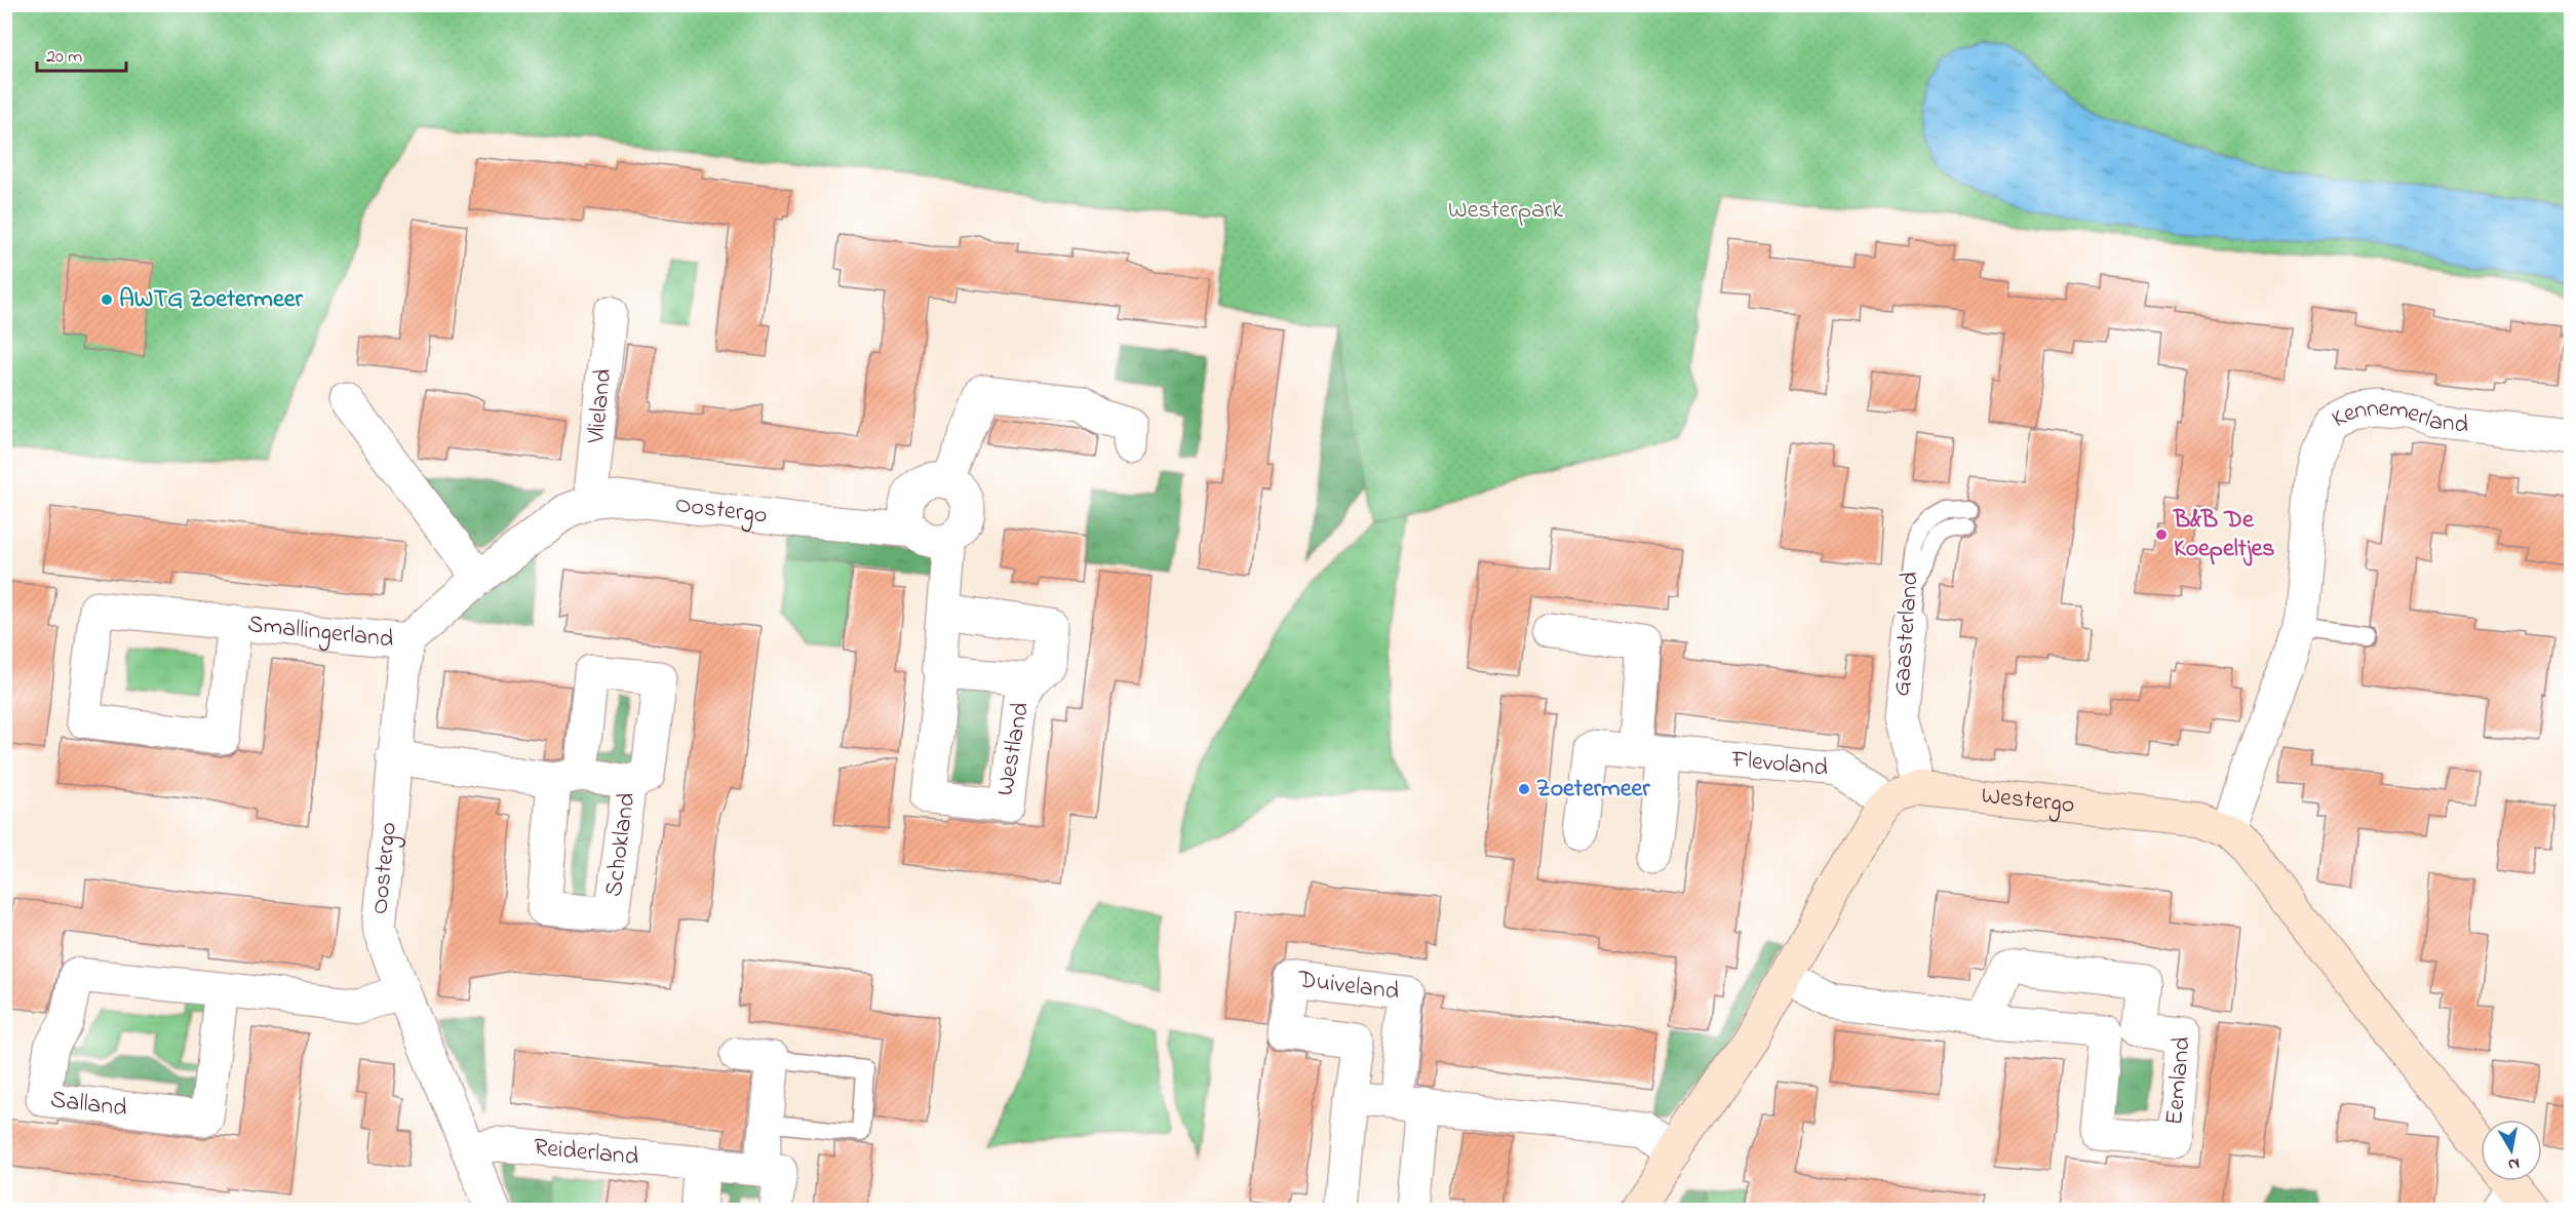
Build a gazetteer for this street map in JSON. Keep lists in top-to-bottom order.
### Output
{
  "streets": {
    "street": [
      "Vlieland",
      "Kennemerland",
      "Oostergo",
      "Smallingerland",
      "Gaasterland",
      "Westland",
      "Flevoland",
      "Westergo",
      "Schokland",
      "Duiveland",
      "Eemland",
      "Salland",
      "Reiderland"
    ]
  },
  "crossings": [
    ["Vlieland", "Oostergo"],
    ["Kennemerland", "Westergo"],
    ["Oostergo", "Smallingerland"],
    ["Oostergo", "Westland"],
    ["Oostergo", "Salland"],
    ["Oostergo", "Reiderland"],
    ["Gaasterland", "Westergo"],
    ["Flevoland", "Westergo"]
  ],
  "parks": ["Westerpark"],
  "places": ["AWTG Zoetermeer", "B&B De Koepeltjes", "Zoetermeer"],
  "scale_bar": "20 m",
  "north": "bottom"
}
